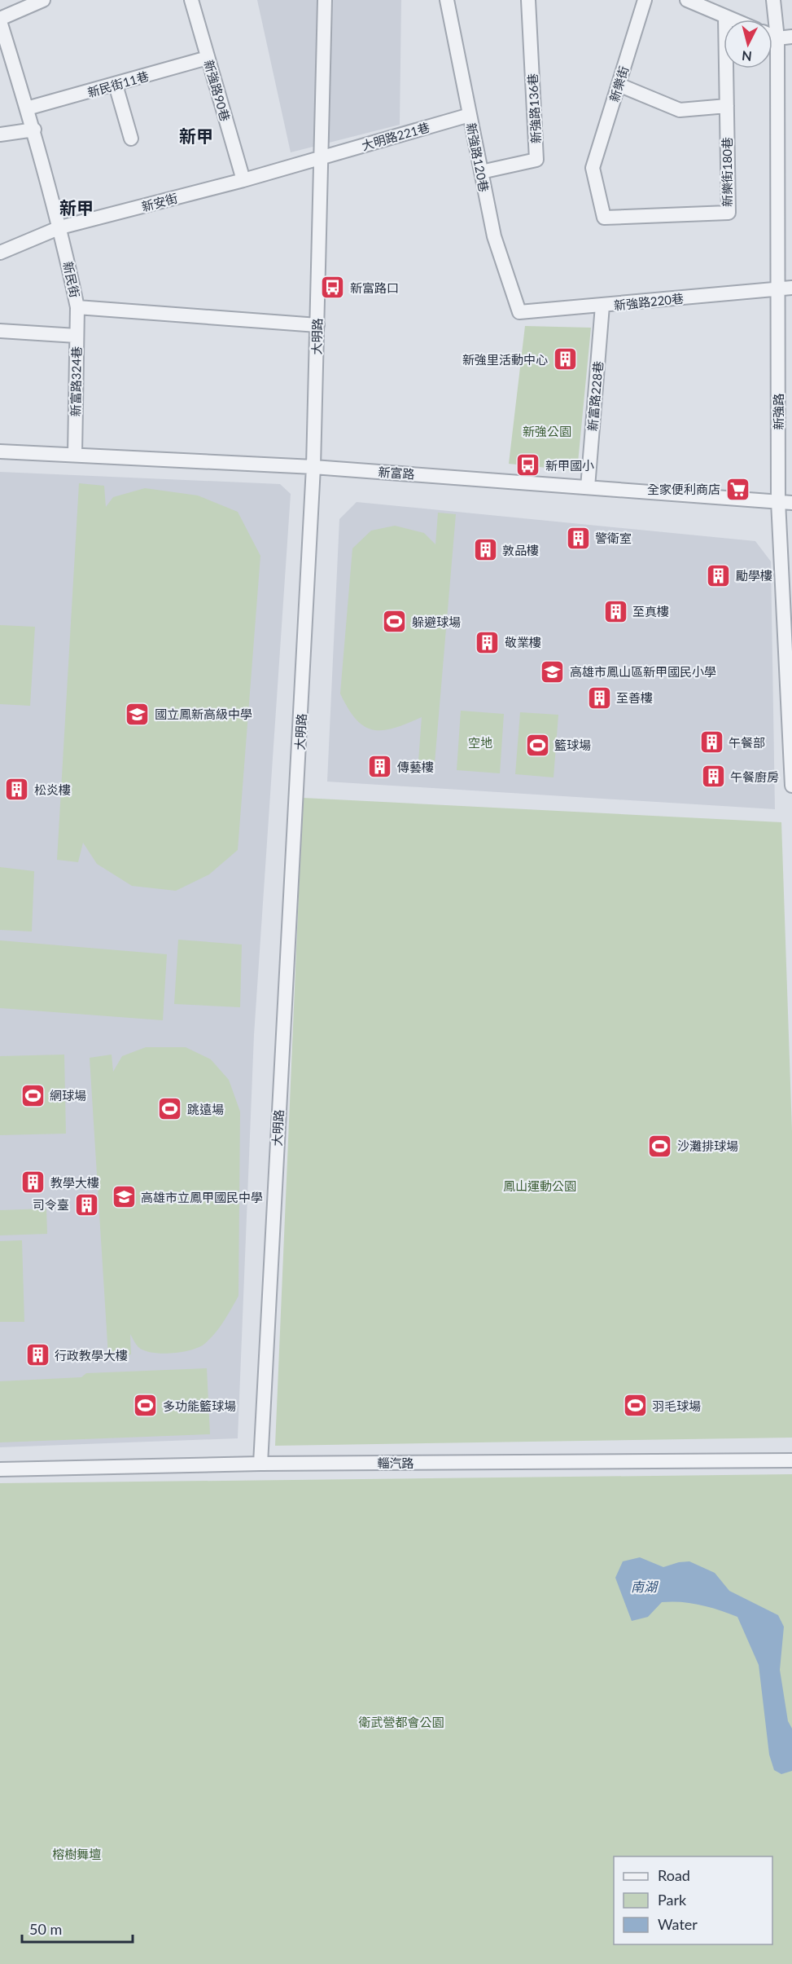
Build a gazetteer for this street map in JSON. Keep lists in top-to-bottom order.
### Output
{
  "streets": {
    "street": [
      "新民街11巷",
      "新樂街",
      "新強路90巷",
      "新強路136巷",
      "大明路221巷",
      "新強路120巷",
      "新樂街180巷",
      "新安街",
      "新民街",
      "新強路220巷",
      "大明路",
      "新富路324巷",
      "新富路228巷",
      "新強路",
      "新富路",
      "輜汽路"
    ]
  },
  "crossings": [
    ["新民街11巷", "新強路90巷"],
    ["新民街11巷", "新民街"],
    ["新樂街", "新樂街180巷"],
    ["新強路90巷", "新安街"],
    ["新強路136巷", "新強路120巷"],
    ["大明路221巷", "新強路120巷"],
    ["大明路221巷", "新安街"],
    ["大明路221巷", "大明路"],
    ["新強路120巷", "新強路220巷"],
    ["新安街", "新民街"],
    ["新安街", "大明路"],
    ["新民街", "大明路"],
    ["新民街", "新富路324巷"],
    ["新強路220巷", "新富路228巷"],
    ["新強路220巷", "新強路"],
    ["大明路", "新富路"],
    ["大明路", "輜汽路"],
    ["新富路324巷", "新富路"],
    ["新富路228巷", "新富路"],
    ["新強路", "新富路"]
  ],
  "districts": ["新甲", "新甲"],
  "water": ["南湖"],
  "parks": [
    "新強公園",
    "空地",
    "鳳山運動公園",
    "衛武營都會公園",
    "榕樹舞壇"
  ],
  "places": {
    "bus stop": ["新富路口", "新甲國小"],
    "building": [
      "新強里活動中心",
      "警衛室",
      "敦品樓",
      "勵學樓",
      "至真樓",
      "敬業樓",
      "至善樓",
      "午餐部",
      "傳藝樓",
      "午餐廚房",
      "松炎樓",
      "教學大樓",
      "司令臺",
      "行政教學大樓"
    ],
    "supermarket": ["全家便利商店"],
    "sports": [
      "躲避球場",
      "籃球場",
      "網球場",
      "跳遠場",
      "沙灘排球場",
      "多功能籃球場",
      "羽毛球場"
    ],
    "school or university": ["高雄市鳳山區新甲國民小學", "國立鳳新高級中學", "高雄市立鳳甲國民中學"]
  },
  "legend": ["Road", "Park", "Water"],
  "scale_bar": "50 m",
  "north": "bottom"
}
